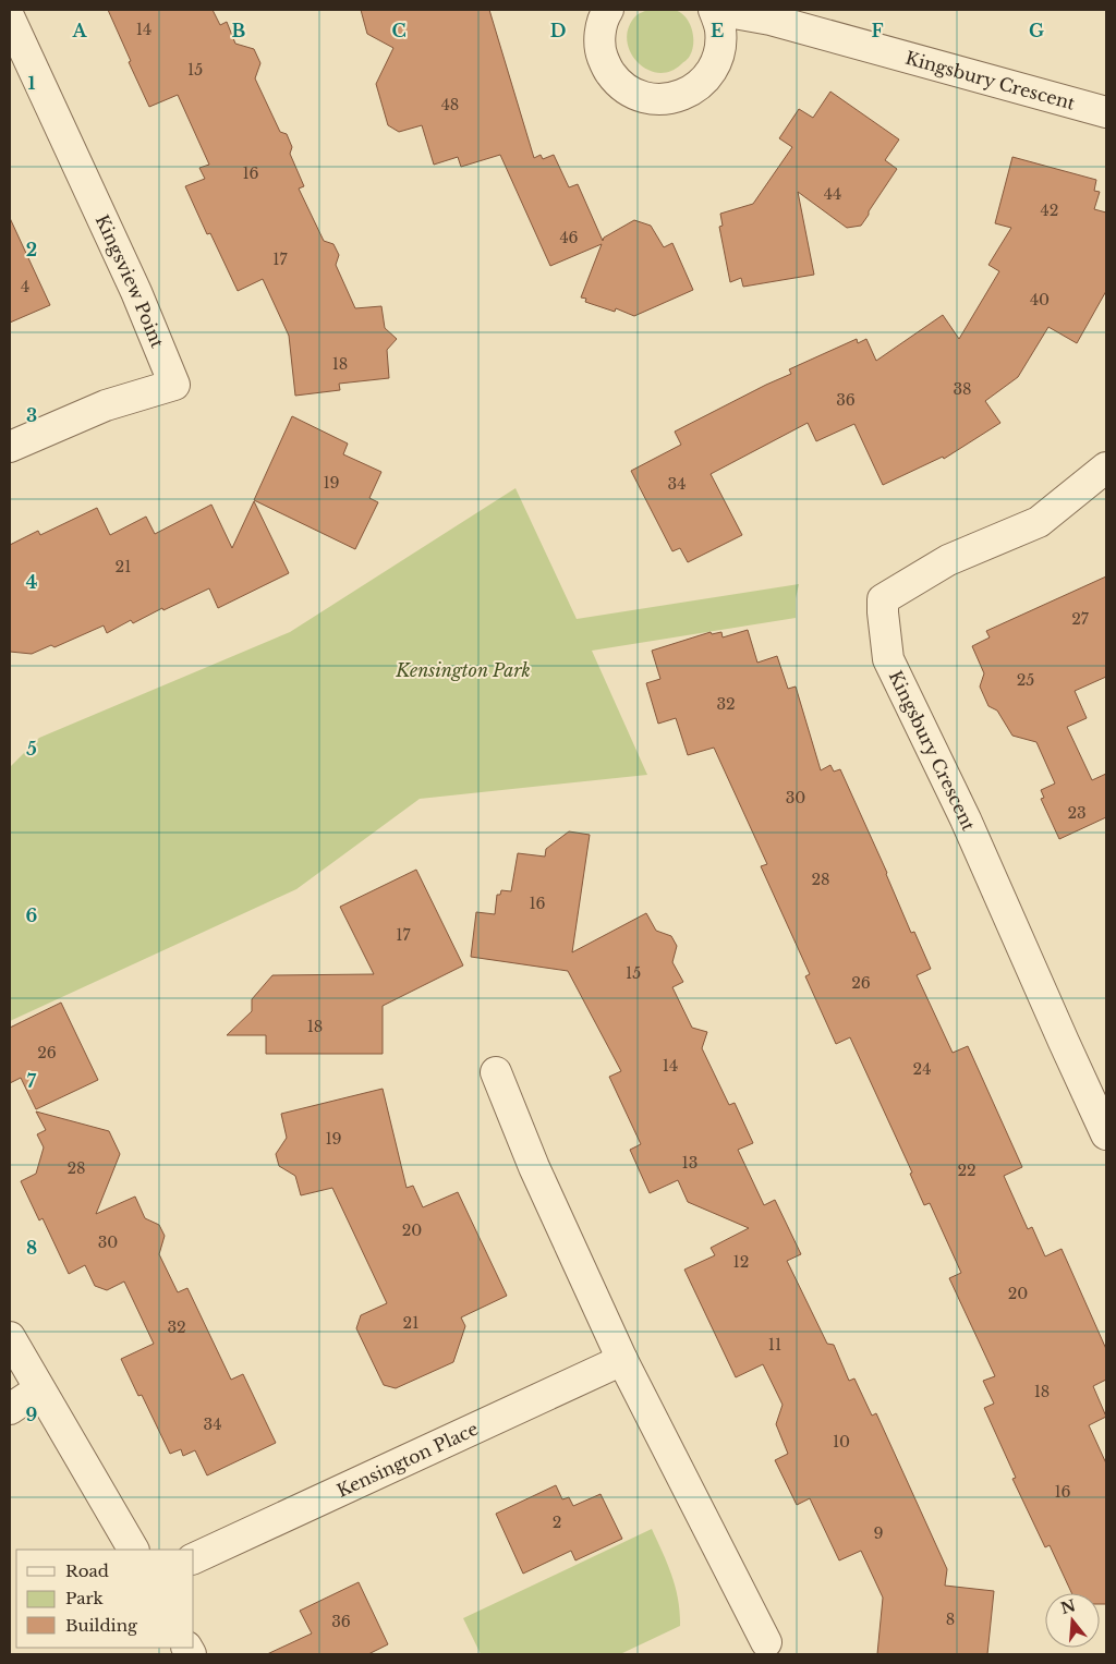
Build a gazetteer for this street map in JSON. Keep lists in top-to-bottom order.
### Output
{
  "streets": {
    "street": ["Kingsbury Crescent", "Kingsview Point", "Kensington Place"]
  },
  "parks": ["Kensington Park"],
  "house_numbers": [
    "14",
    "15",
    "48",
    "16",
    "44",
    "42",
    "46",
    "17",
    "4",
    "40",
    "18",
    "38",
    "36",
    "19",
    "34",
    "21",
    "27",
    "25",
    "32",
    "30",
    "23",
    "28",
    "16",
    "17",
    "15",
    "26",
    "18",
    "26",
    "14",
    "24",
    "19",
    "13",
    "28",
    "22",
    "20",
    "30",
    "12",
    "20",
    "21",
    "32",
    "11",
    "18",
    "34",
    "10",
    "16",
    "2",
    "9",
    "8",
    "36"
  ],
  "legend": ["Road", "Park", "Building"],
  "north": "top",
  "grid": {
    "columns": [
      "A",
      "B",
      "C",
      "D",
      "E",
      "F",
      "G"
    ],
    "rows": [
      "1",
      "2",
      "3",
      "4",
      "5",
      "6",
      "7",
      "8",
      "9"
    ]
  }
}
